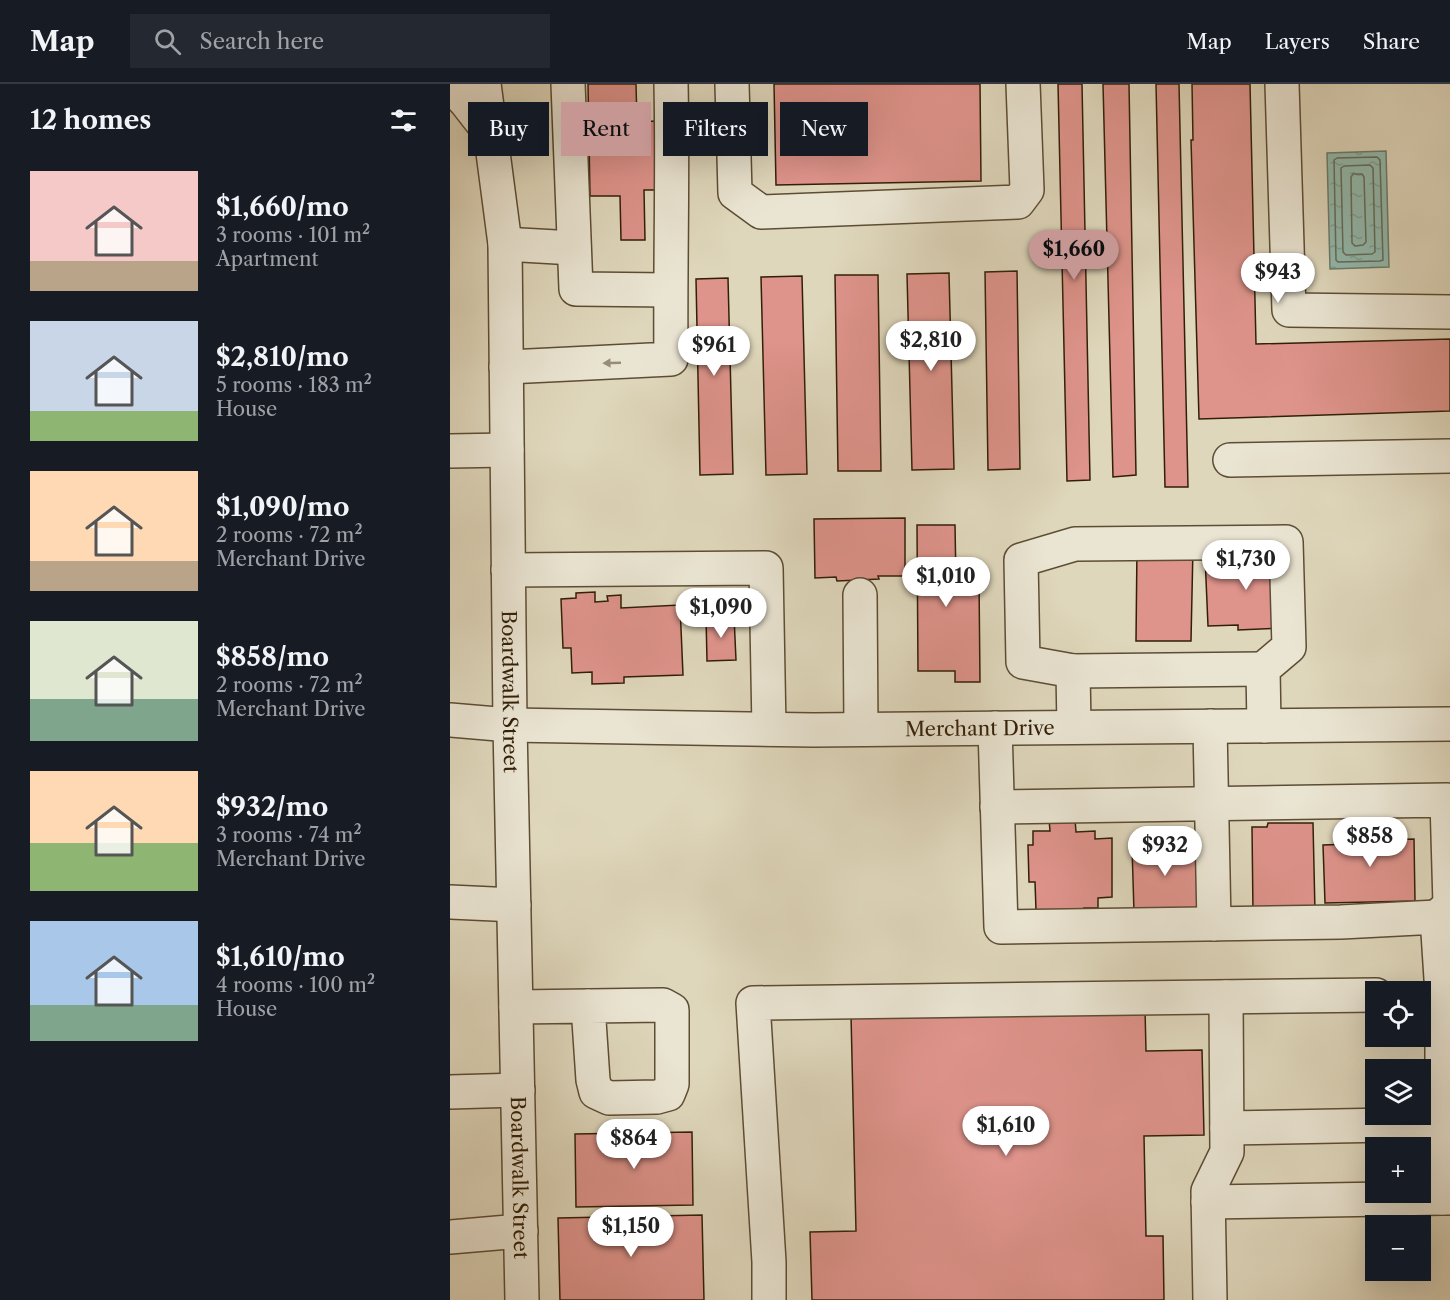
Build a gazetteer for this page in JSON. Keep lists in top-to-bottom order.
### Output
{
  "streets": {
    "street": ["Boardwalk Street", "Merchant Drive"]
  },
  "crossings": [
    ["Boardwalk Street", "Merchant Drive"]
  ],
  "page": {
    "header": "Map",
    "search": "Search here",
    "nav": ["Map", "Layers", "Share"],
    "heading": "12 homes",
    "chip": [
      "Buy",
      "Rent",
      "Filters",
      "New"
    ],
    "list": [
      {
        "name": "$1,660/mo",
        "note": "3 rooms · 101 m² · Apartment"
      },
      {
        "name": "$2,810/mo",
        "note": "5 rooms · 183 m² · House"
      },
      {
        "name": "$1,090/mo",
        "note": "2 rooms · 72 m² · Merchant Drive"
      },
      {
        "name": "$858/mo",
        "note": "2 rooms · 72 m² · Merchant Drive"
      },
      {
        "name": "$932/mo",
        "note": "3 rooms · 74 m² · Merchant Drive"
      },
      {
        "name": "$1,610/mo",
        "note": "4 rooms · 100 m² · House"
      }
    ],
    "price": [
      "$1,660",
      "$943",
      "$2,810",
      "$961",
      "$1,730",
      "$1,010",
      "$1,090",
      "$858",
      "$932",
      "$1,610",
      "$864",
      "$1,150"
    ],
    "map_buttons": ["+", "−"]
  }
}
